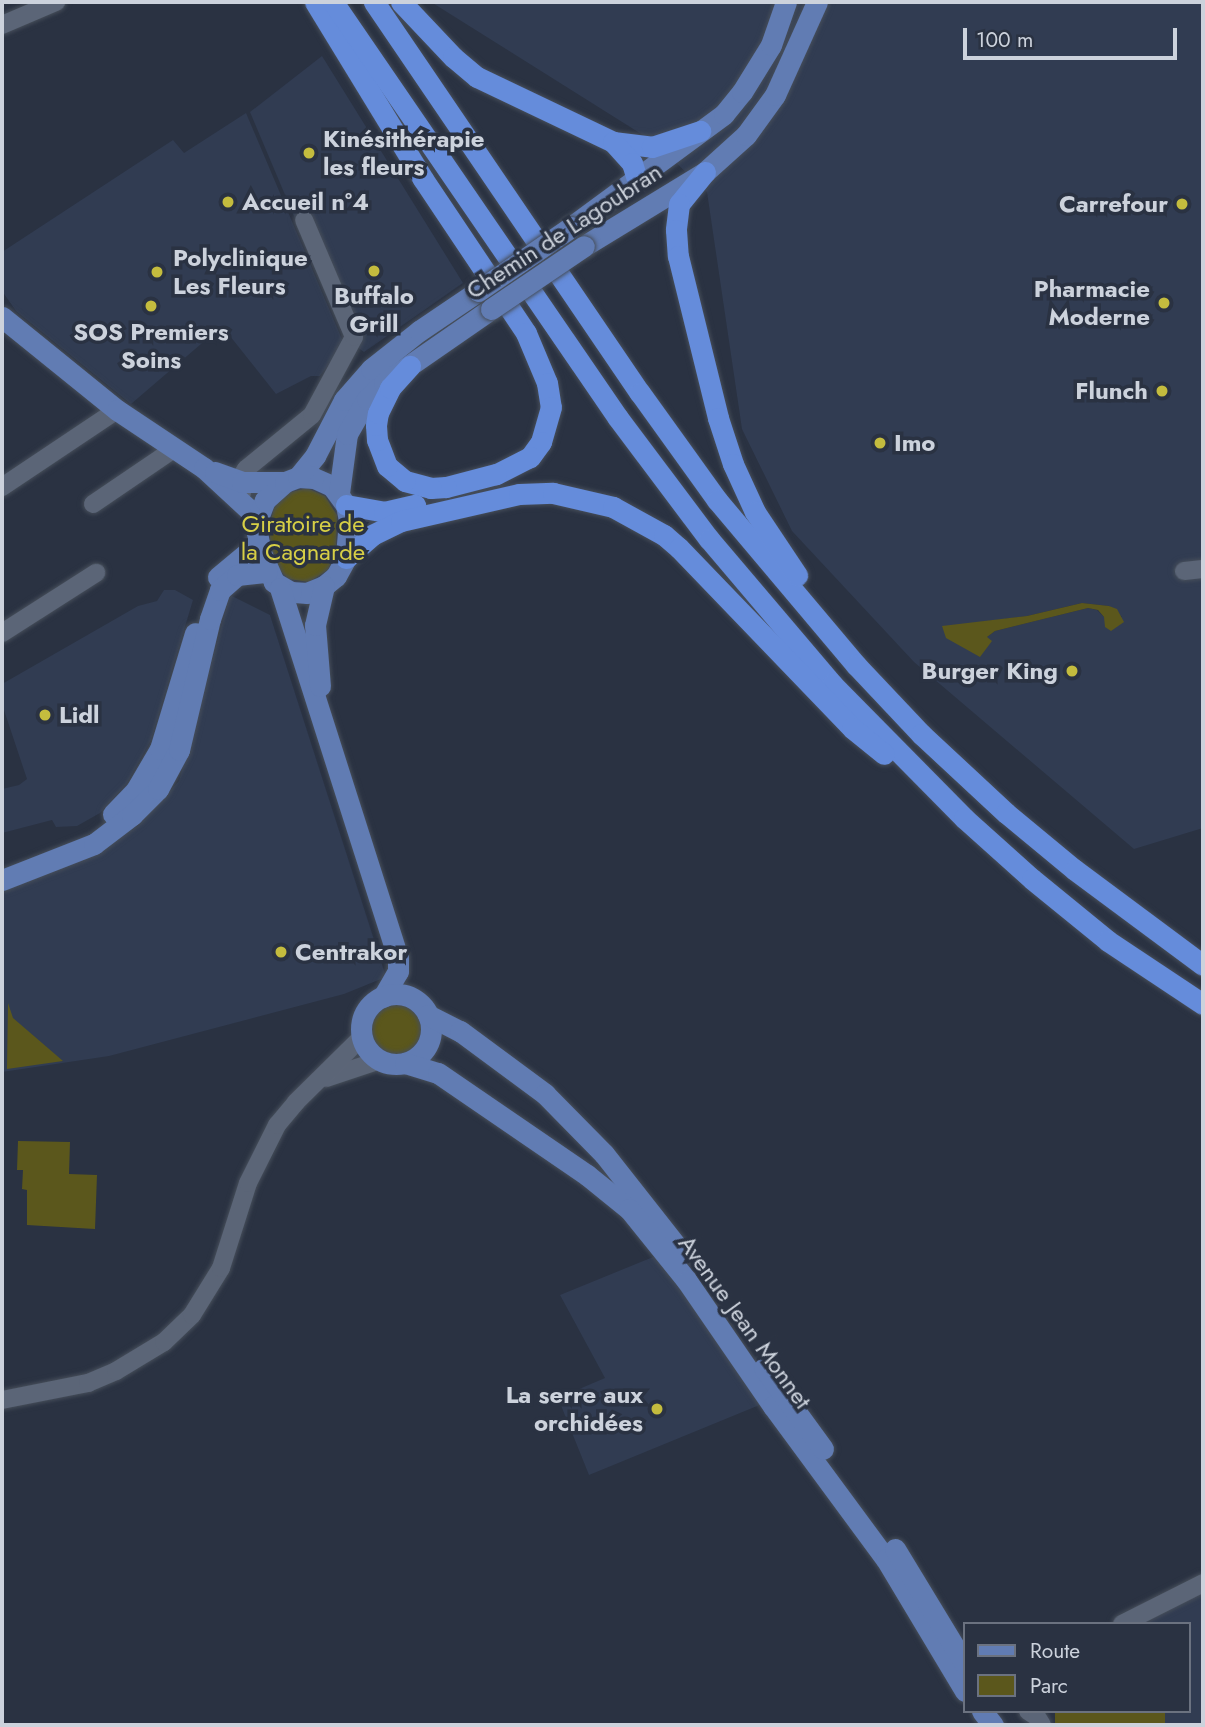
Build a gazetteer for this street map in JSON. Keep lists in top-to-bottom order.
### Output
{
  "streets": {
    "main road": ["Chemin de Lagoubran", "Avenue Jean Monnet"]
  },
  "parks": ["Giratoire de la Cagnarde"],
  "places": [
    "Kinésithérapie les fleurs",
    "Accueil n°4",
    "Carrefour",
    "Buffalo Grill",
    "Polyclinique Les Fleurs",
    "Pharmacie Moderne",
    "SOS Premiers Soins",
    "Flunch",
    "Imo",
    "Burger King",
    "Lidl",
    "Centrakor",
    "La serre aux orchidées"
  ],
  "legend": ["Route", "Parc"],
  "scale_bar": "100 m"
}
